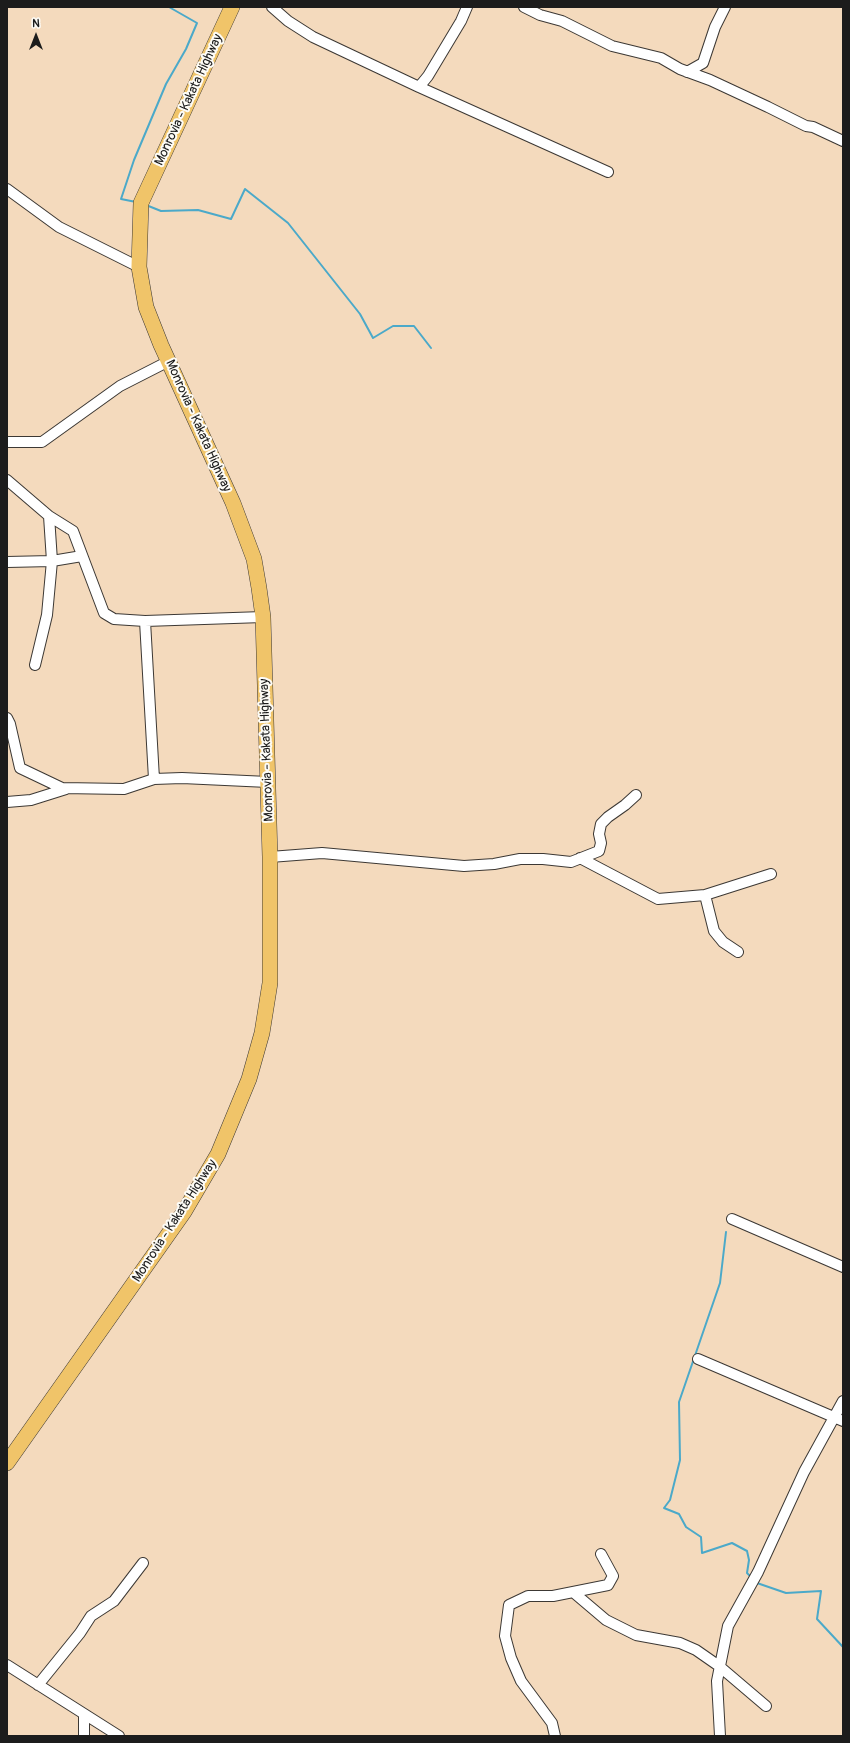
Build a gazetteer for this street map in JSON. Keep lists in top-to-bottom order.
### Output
{
  "streets": {
    "highway": ["Monrovia - Kakata Highway"]
  },
  "north": "top"
}
